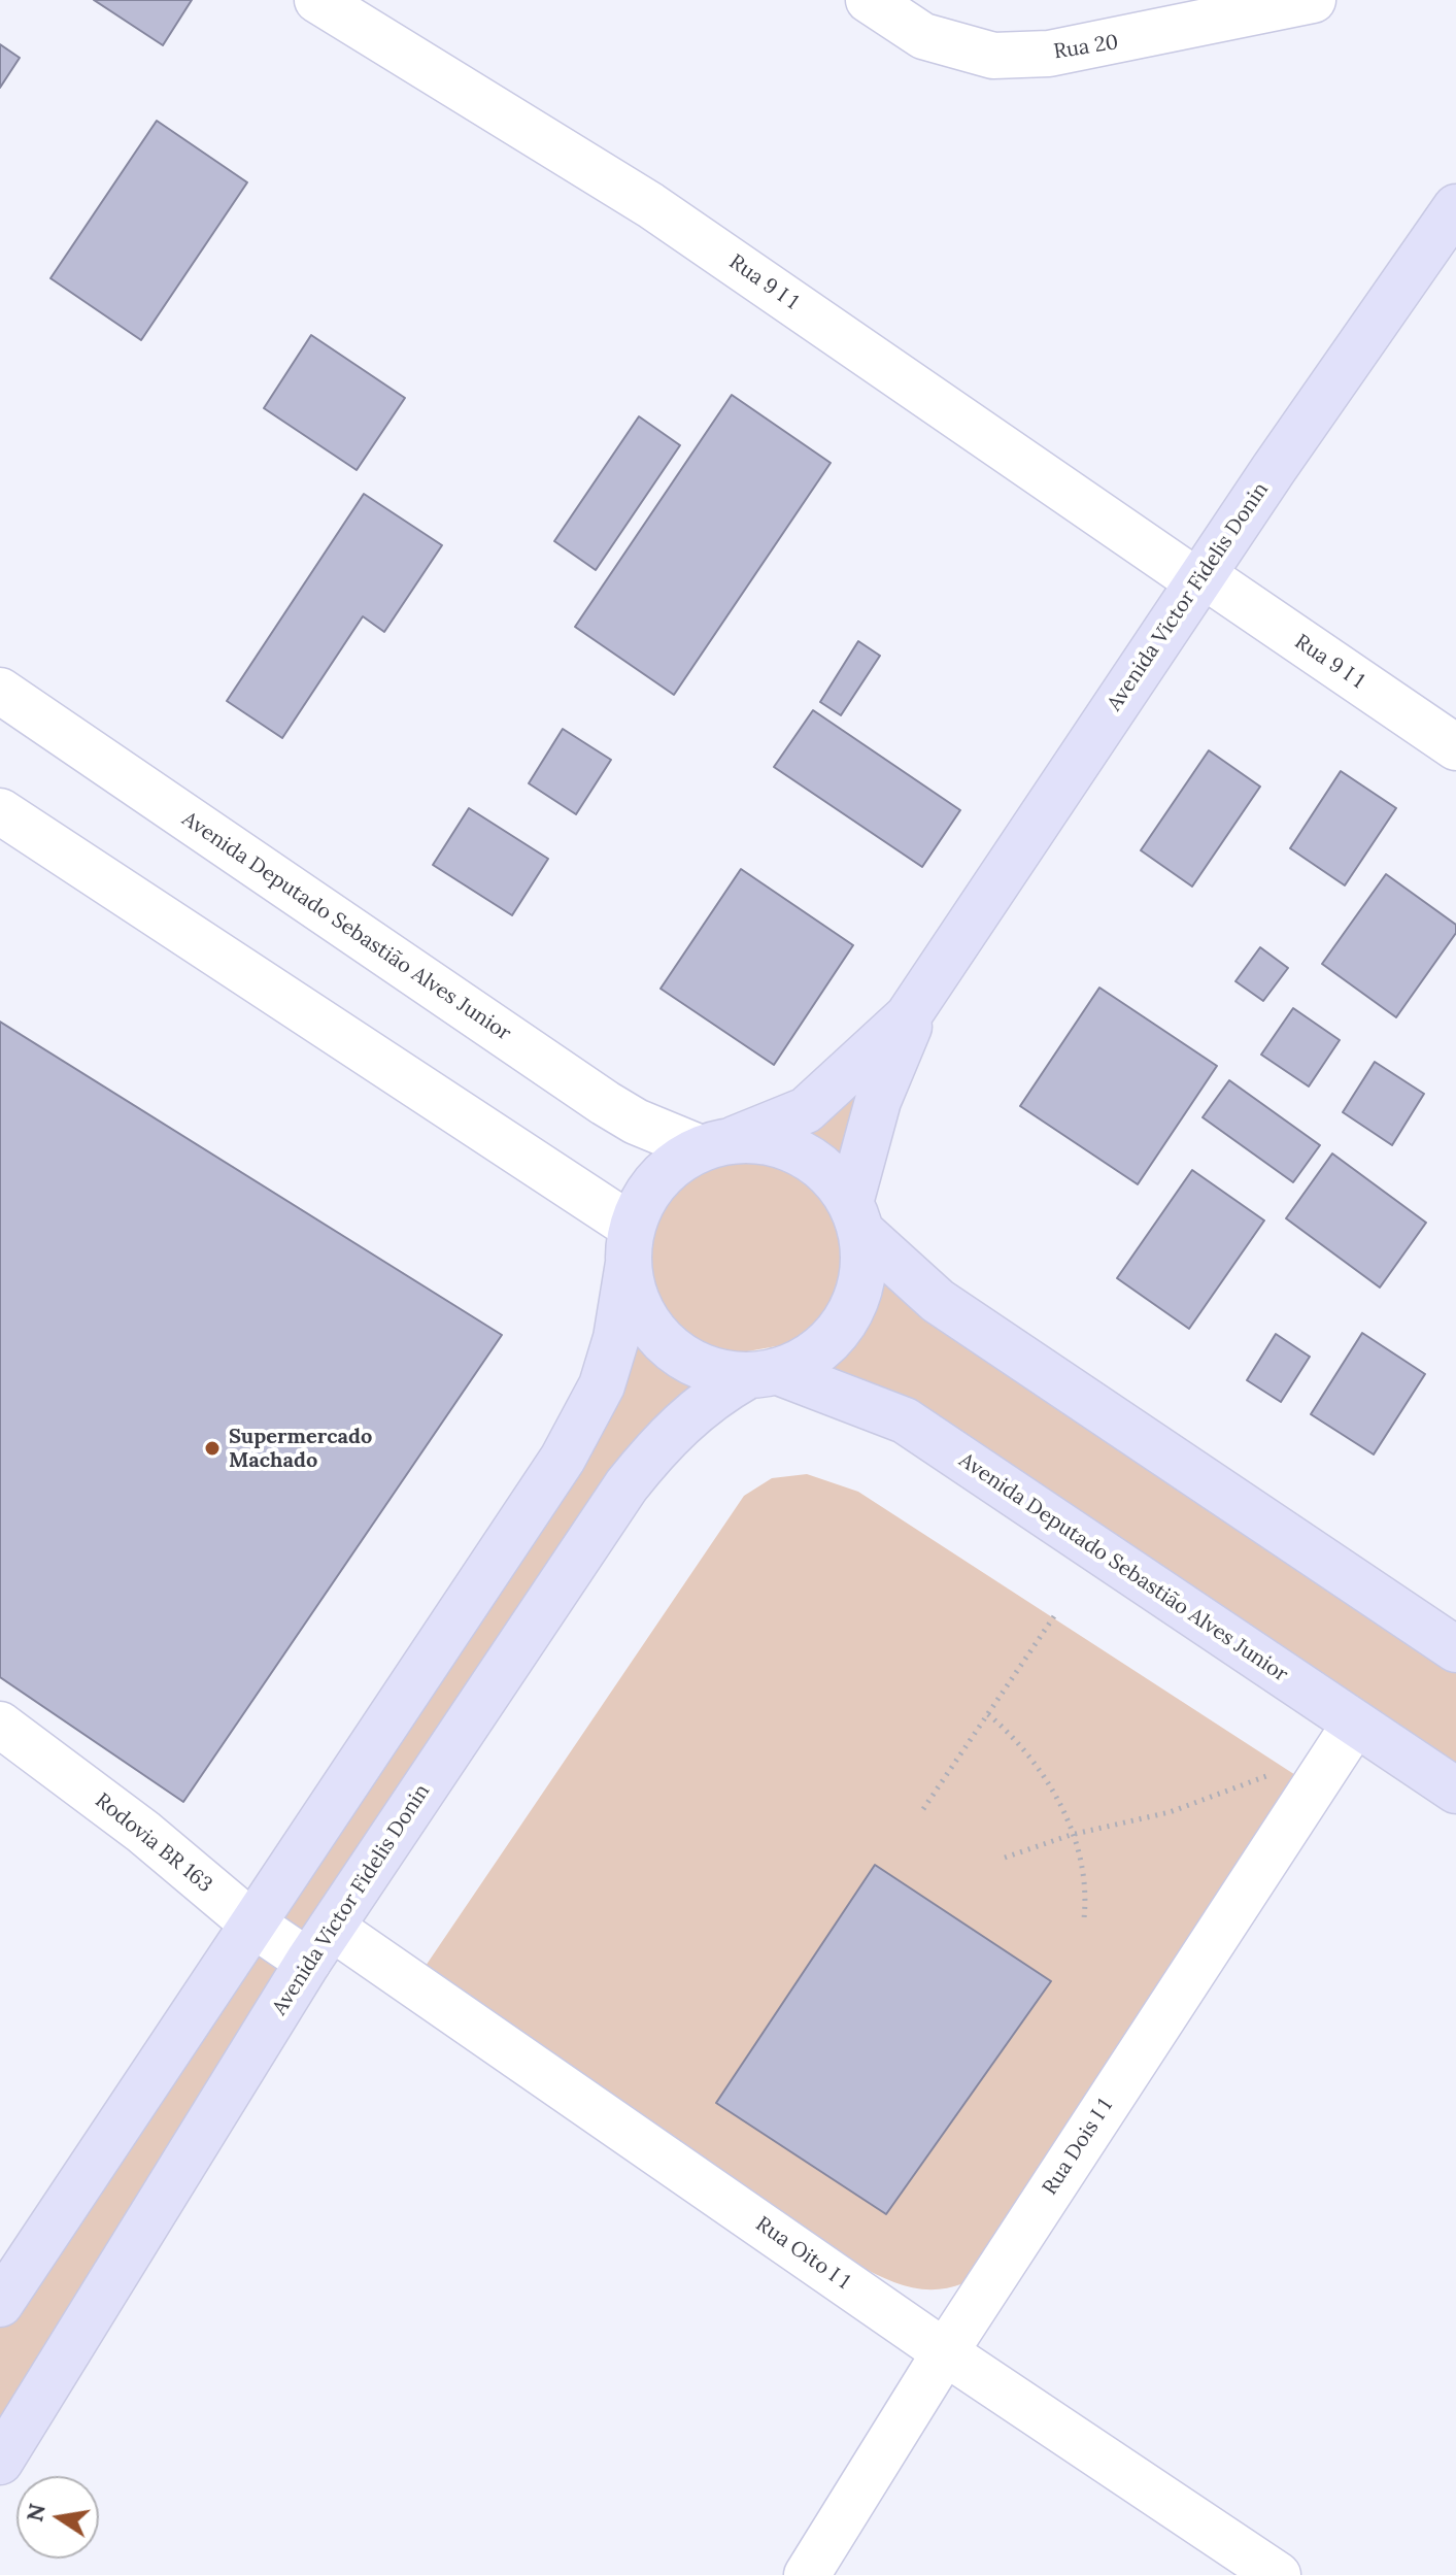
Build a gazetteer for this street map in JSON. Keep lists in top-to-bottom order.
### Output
{
  "streets": {
    "street": [
      "Rua 20",
      "Rua 9 I 1",
      "Avenida Victor Fidelis Donin",
      "Avenida Deputado Sebastião Alves Junior",
      "Rodovia BR 163",
      "Rua Dois I 1",
      "Rua Oito I 1"
    ]
  },
  "crossings": [
    ["Rua 9 I 1", "Avenida Victor Fidelis Donin"],
    ["Avenida Victor Fidelis Donin", "Avenida Deputado Sebastião Alves Junior"],
    ["Avenida Victor Fidelis Donin", "Rodovia BR 163"],
    ["Avenida Victor Fidelis Donin", "Rua Oito I 1"],
    ["Avenida Deputado Sebastião Alves Junior", "Rua Dois I 1"],
    ["Rodovia BR 163", "Rua Oito I 1"],
    ["Rua Dois I 1", "Rua Oito I 1"]
  ],
  "places": ["Supermercado Machado"],
  "north": "left"
}
